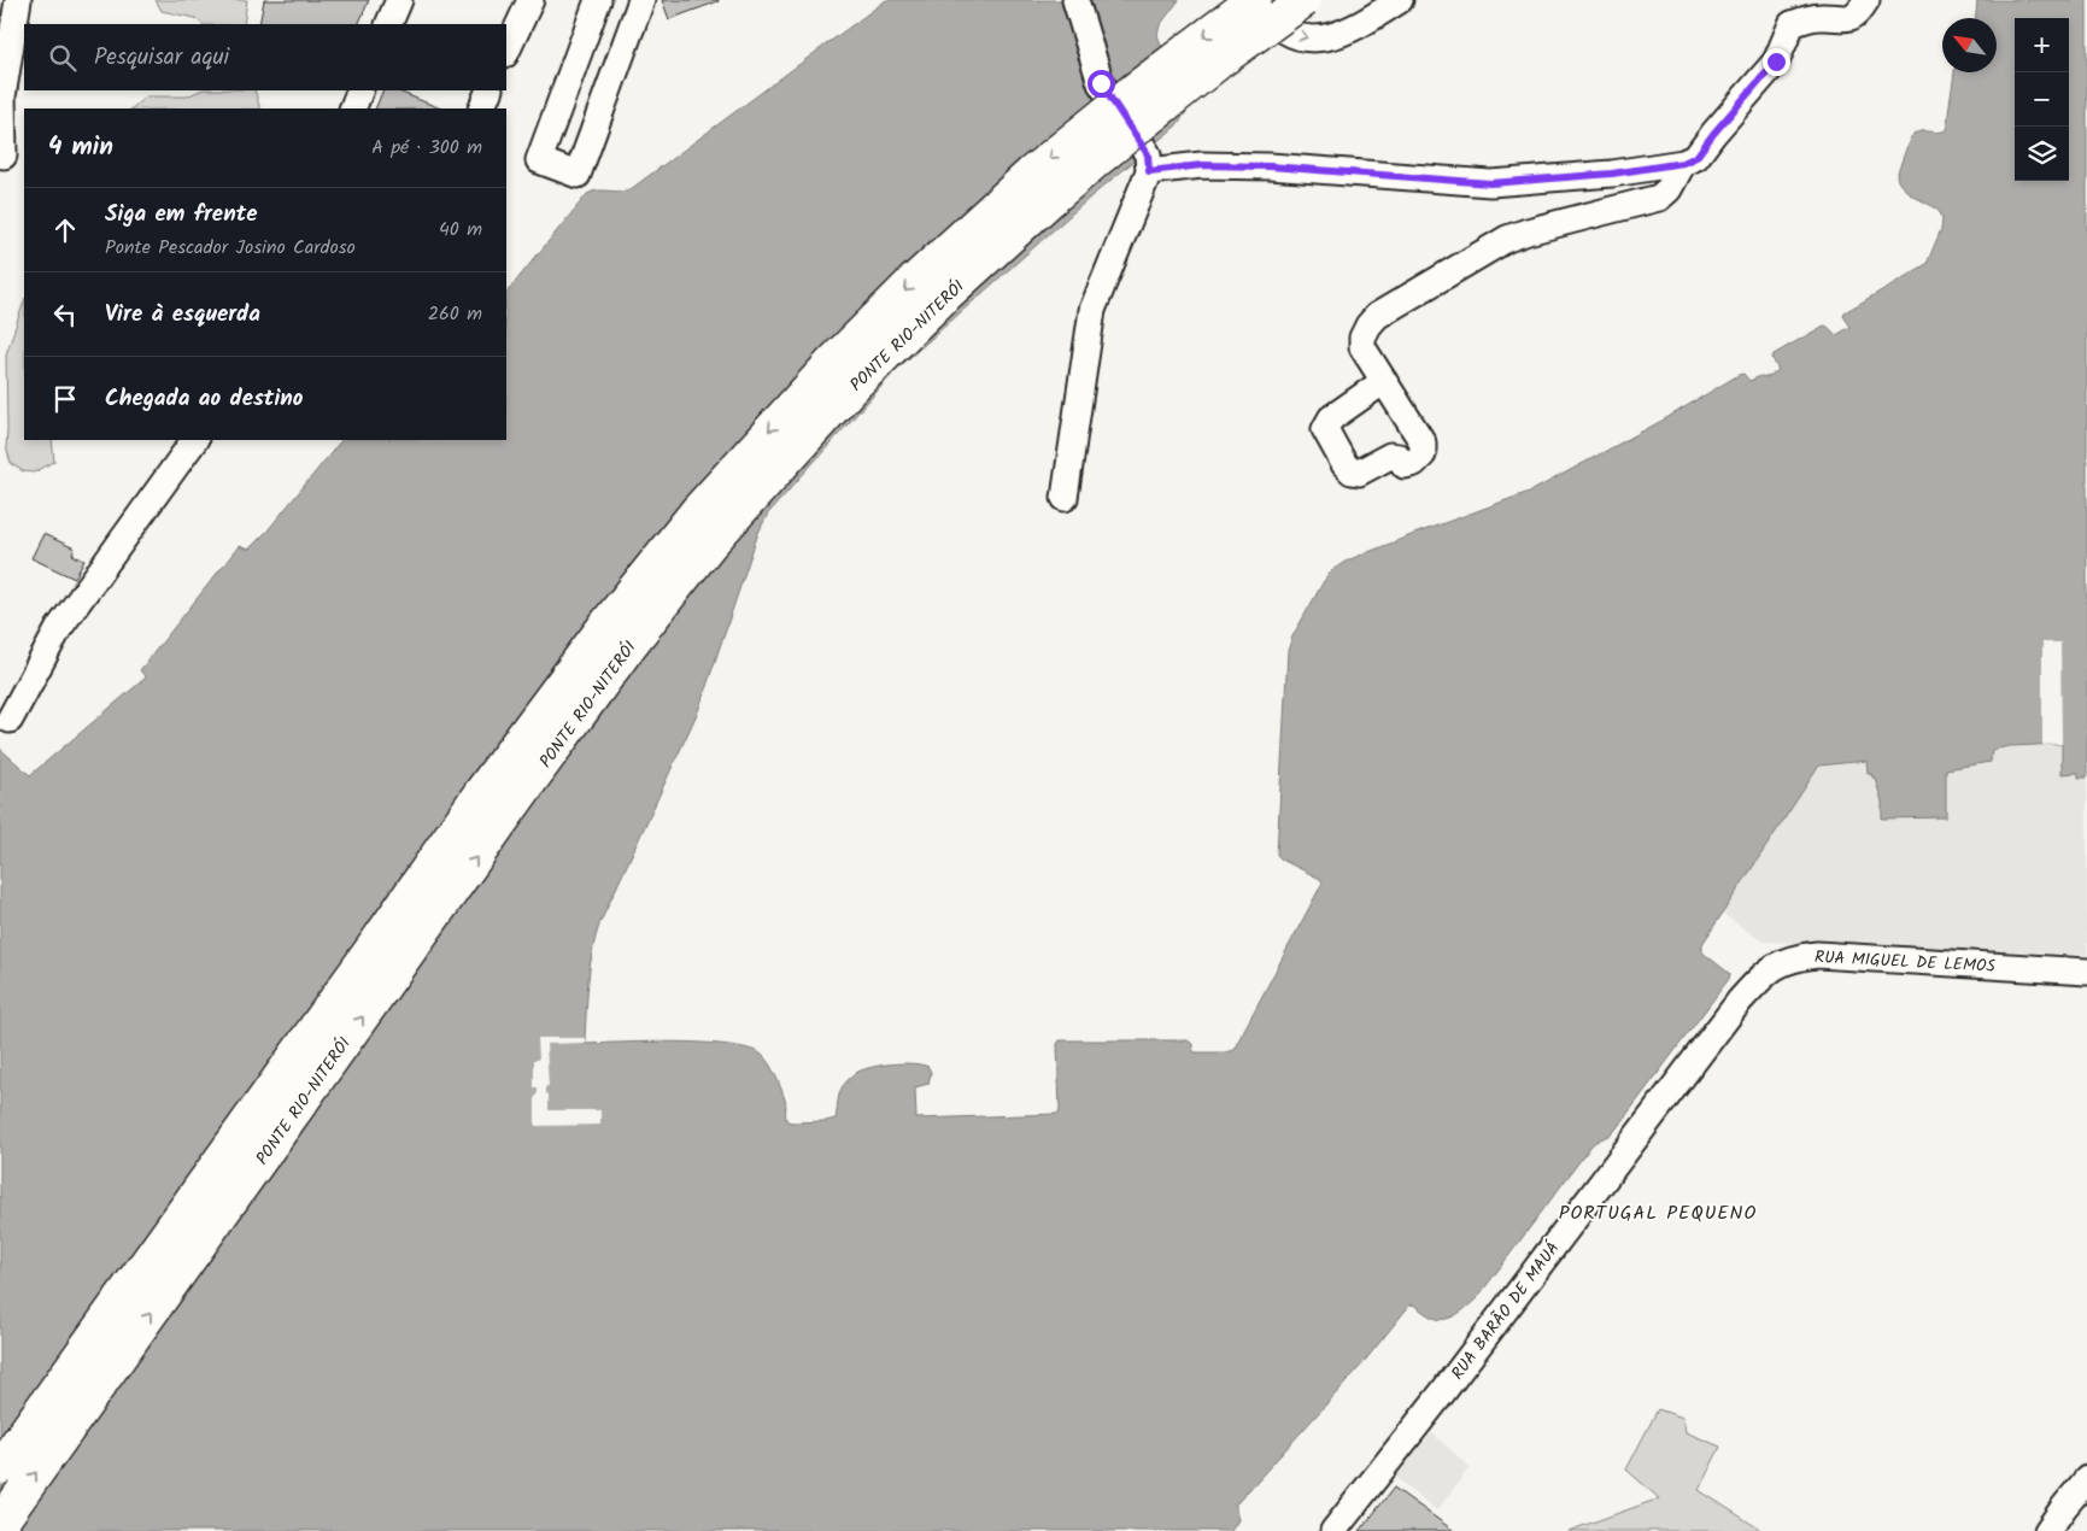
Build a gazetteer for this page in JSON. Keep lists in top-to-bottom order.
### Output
{
  "streets": {
    "highway": ["PONTE RIO-NITERÓI"],
    "street": ["RUA MIGUEL DE LEMOS", "RUA BARÃO DE MAUÁ"]
  },
  "crossings": [
    ["RUA MIGUEL DE LEMOS", "RUA BARÃO DE MAUÁ"]
  ],
  "districts": ["PORTUGAL PEQUENO"],
  "north": "top left",
  "page": {
    "map_buttons": ["+", "−"],
    "search": "Pesquisar aqui",
    "heading": ["4 min", "A pé · 300 m"],
    "list": [
      ["Siga em frente", "Ponte Pescador Josino Cardoso", "40 m"],
      ["Vire à esquerda", "260 m"],
      "Chegada ao destino"
    ]
  }
}
